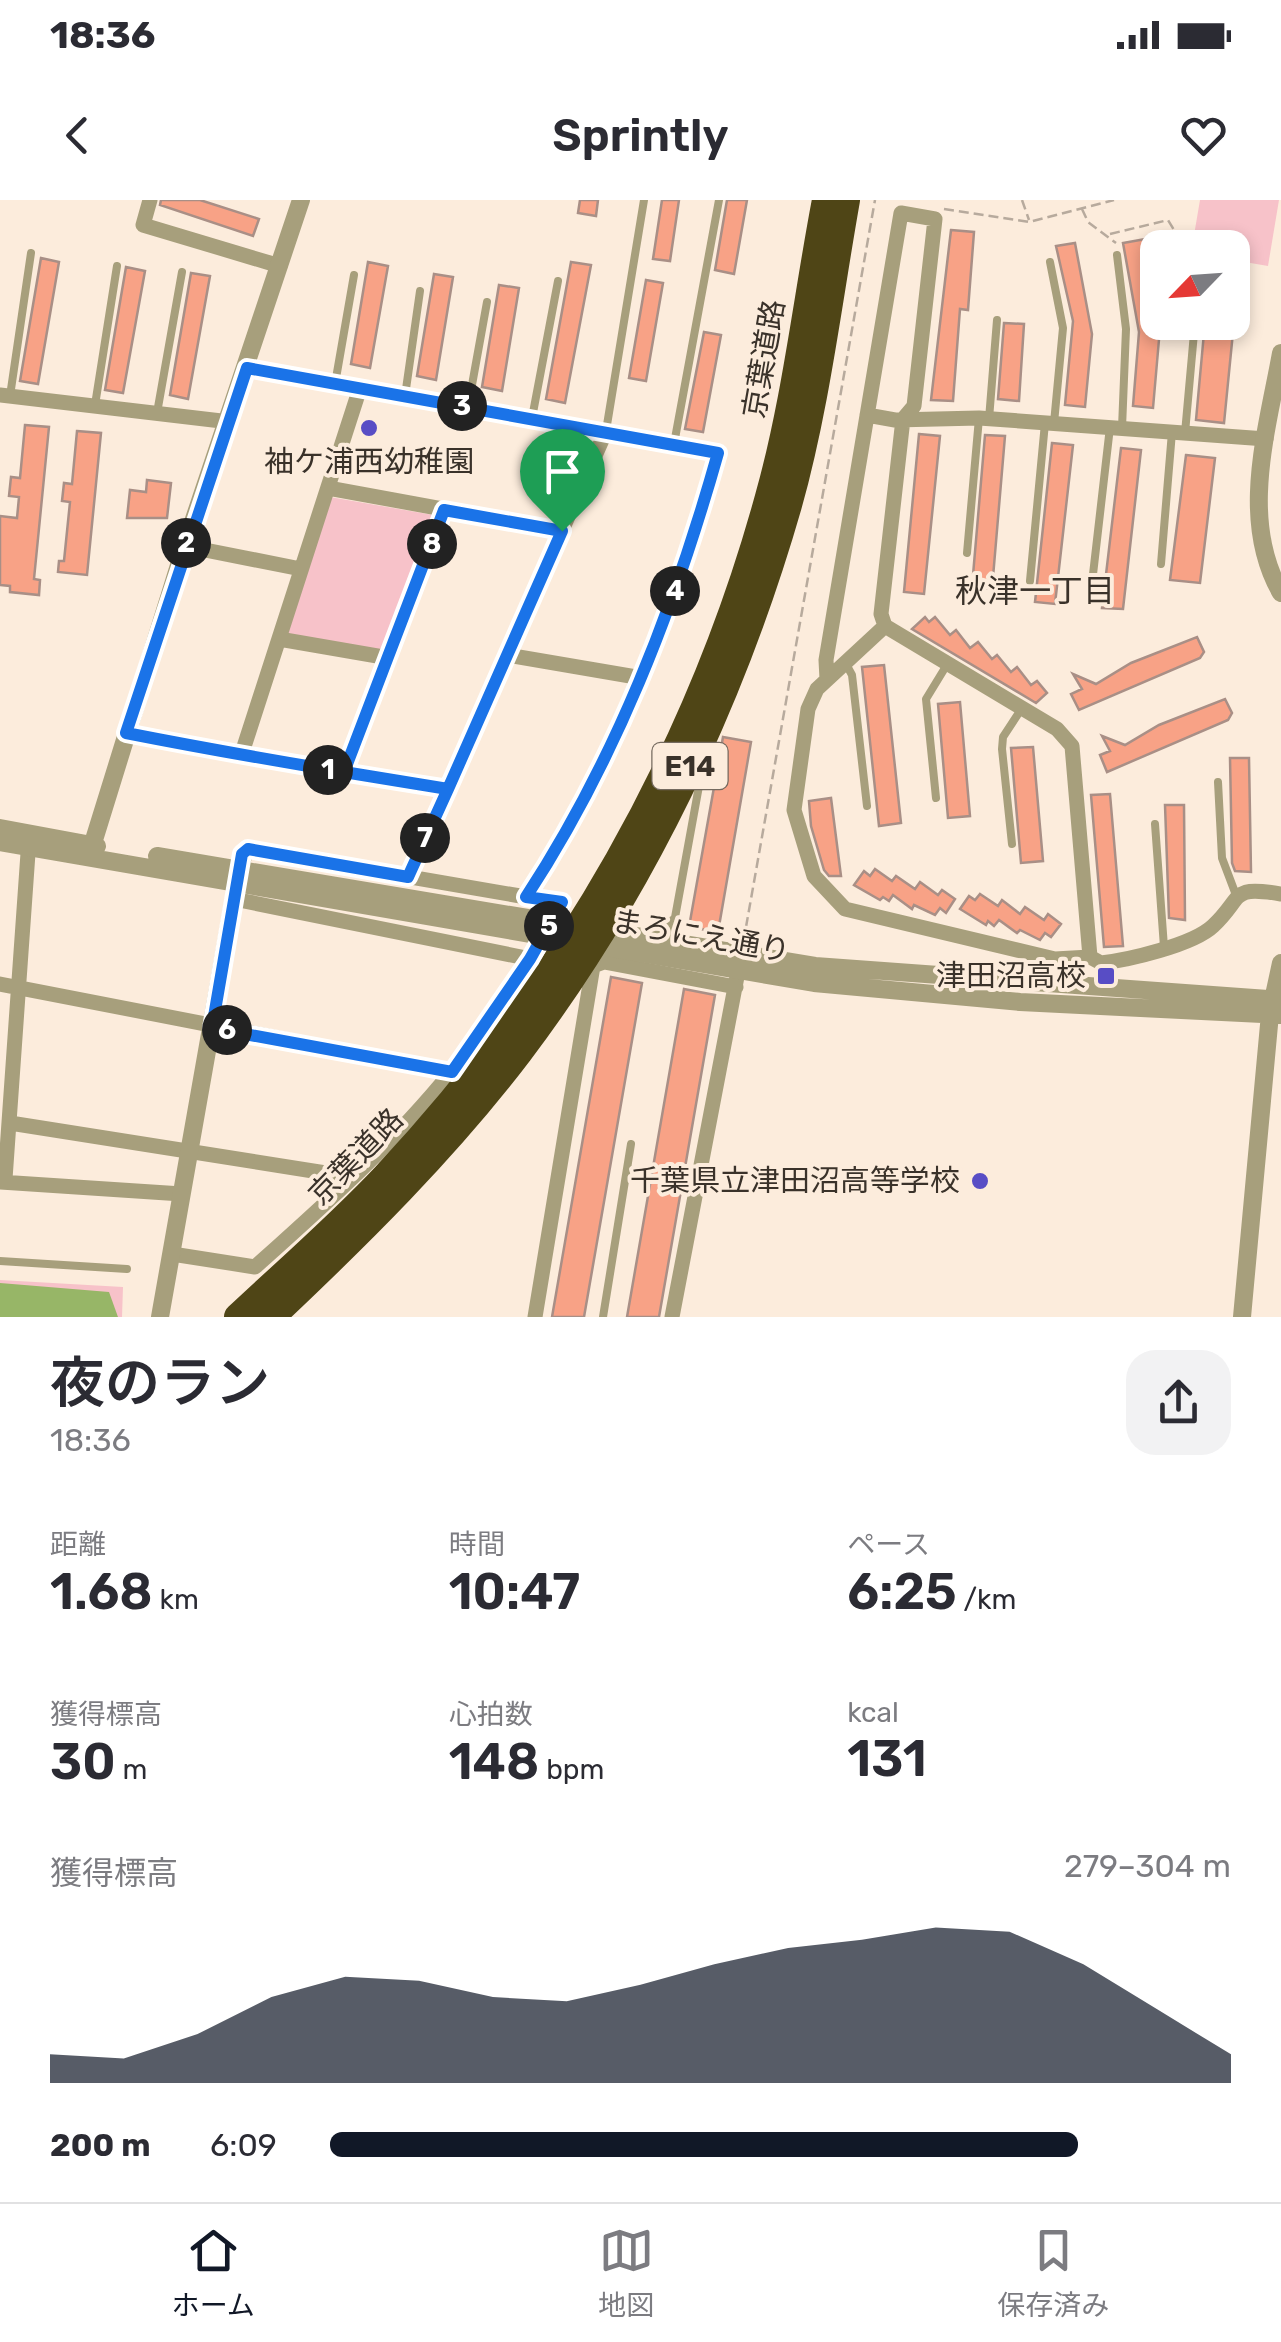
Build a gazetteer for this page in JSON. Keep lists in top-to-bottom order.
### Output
{
  "streets": {
    "highway": ["京葉道路", "E14"],
    "street": ["まろにえ通り"]
  },
  "crossings": [
    ["京葉道路", "まろにえ通り"]
  ],
  "districts": ["秋津一丁目"],
  "places": {
    "other": ["袖ケ浦西幼稚園", "千葉県立津田沼高等学校"],
    "transit": ["津田沼高校"]
  },
  "north": "bottom left",
  "page": {
    "status": "18:36",
    "header": "Sprintly",
    "pins": [
      "3",
      "2",
      "8",
      "4",
      "1",
      "7",
      "5",
      "6"
    ],
    "heading": ["夜のラン", "18:36"],
    "stats": [
      ["距離", "1.68 km"],
      ["時間", "10:47"],
      ["ペース", "6:25 /km"],
      ["獲得標高", "30 m"],
      ["心拍数", "148 bpm"],
      ["kcal", "131"]
    ],
    "chart": ["獲得標高", "279–304 m"],
    "list": [
      {
        "name": "200 m",
        "note": "6:09"
      }
    ],
    "tabs": ["ホーム", "地図", "保存済み"]
  }
}
